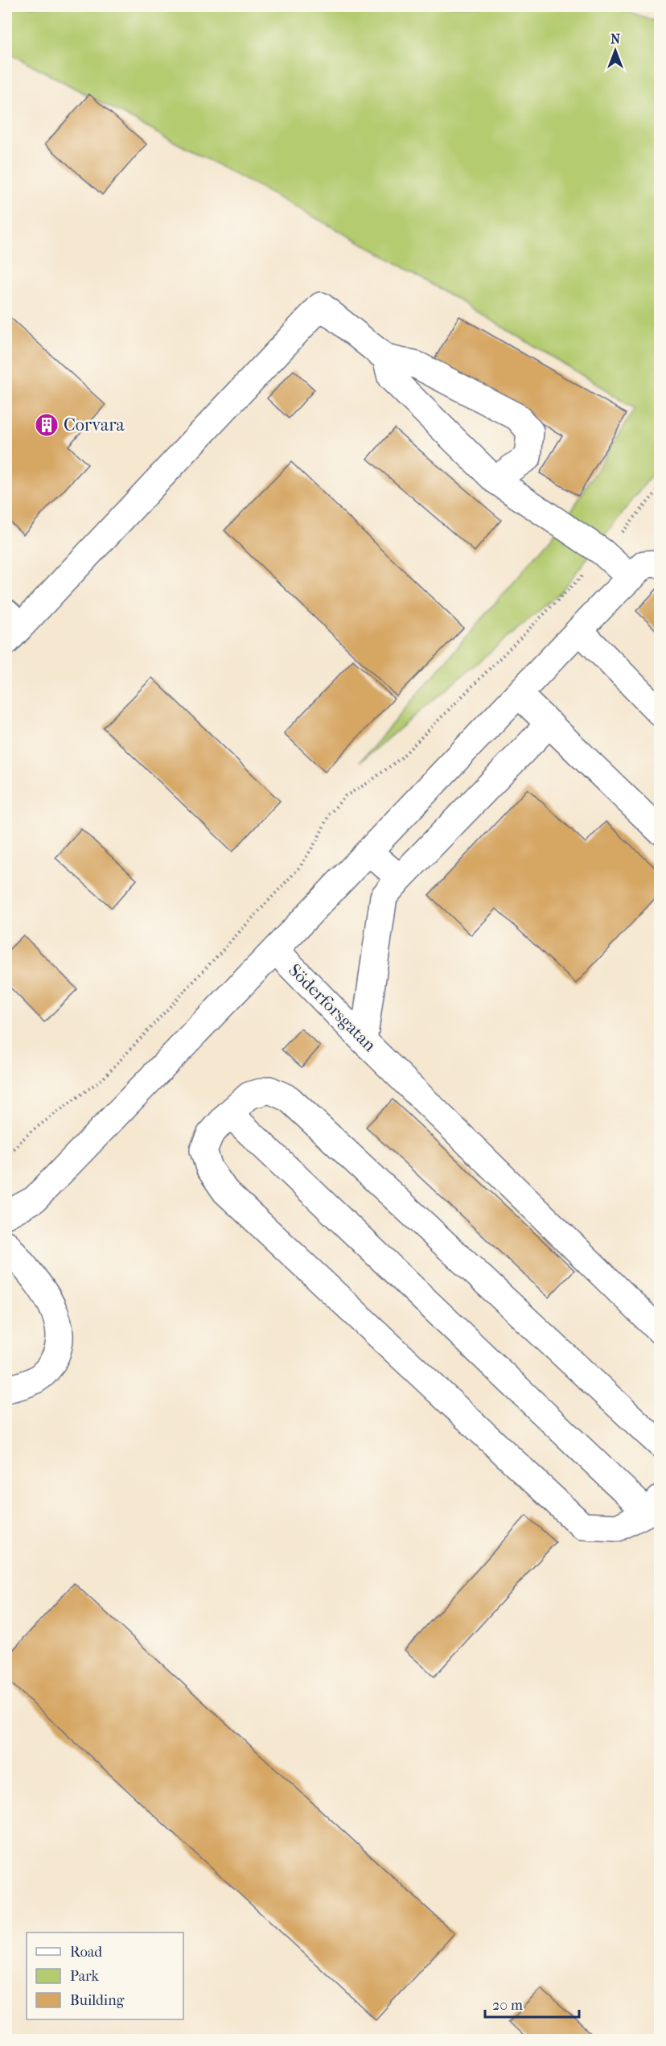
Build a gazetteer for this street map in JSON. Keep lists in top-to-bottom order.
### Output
{
  "streets": {
    "street": ["Söderforsgatan"]
  },
  "places": {
    "building": ["Corvara"]
  },
  "legend": ["Road", "Park", "Building"],
  "scale_bar": "20 m",
  "north": "top"
}
